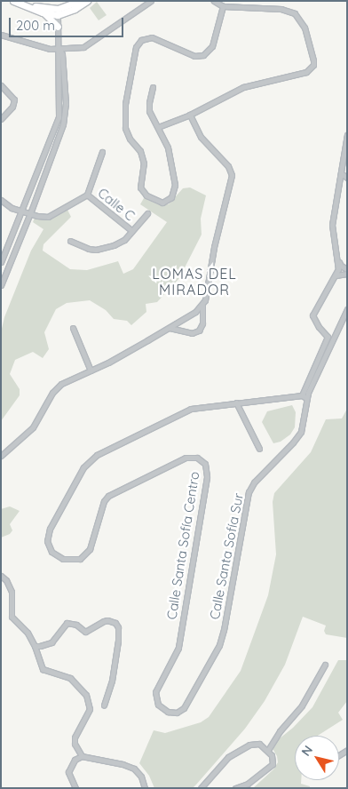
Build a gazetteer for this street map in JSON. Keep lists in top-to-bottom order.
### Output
{
  "streets": {
    "street": ["Calle C", "Calle Santa Sofía Centro", "Calle Santa Sofía Sur"]
  },
  "crossings": [
    ["Calle Santa Sofía Centro", "Calle Santa Sofía Sur"]
  ],
  "districts": ["LOMAS DEL MIRADOR"],
  "scale_bar": "200 m",
  "north": "top left"
}
